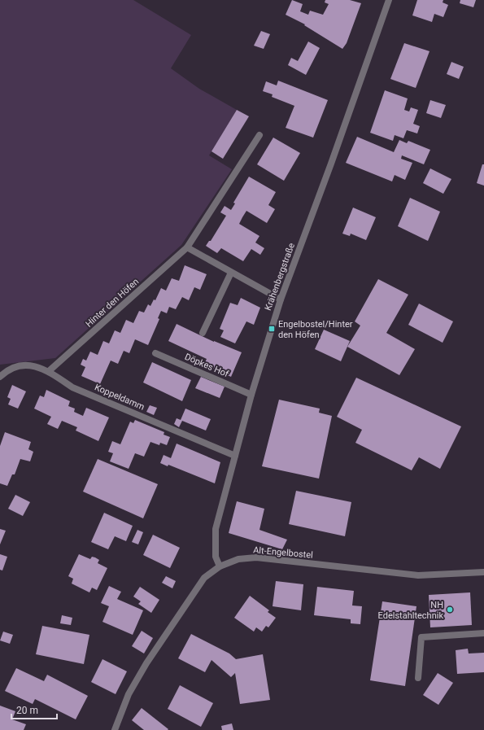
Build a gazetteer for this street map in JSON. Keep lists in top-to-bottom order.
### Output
{
  "streets": {
    "street": [
      "Krähenbergstraße",
      "Hinter den Höfen",
      "Döpkes Hof",
      "Koppeldamm",
      "Alt-Engelbostel"
    ]
  },
  "crossings": [
    ["Krähenbergstraße", "Döpkes Hof"],
    ["Krähenbergstraße", "Koppeldamm"],
    ["Krähenbergstraße", "Alt-Engelbostel"],
    ["Hinter den Höfen", "Koppeldamm"]
  ],
  "places": {
    "transit": ["Engelbostel/Hinter den Höfen"],
    "other": ["NH Edelstahltechnik"]
  },
  "scale_bar": "20 m"
}
